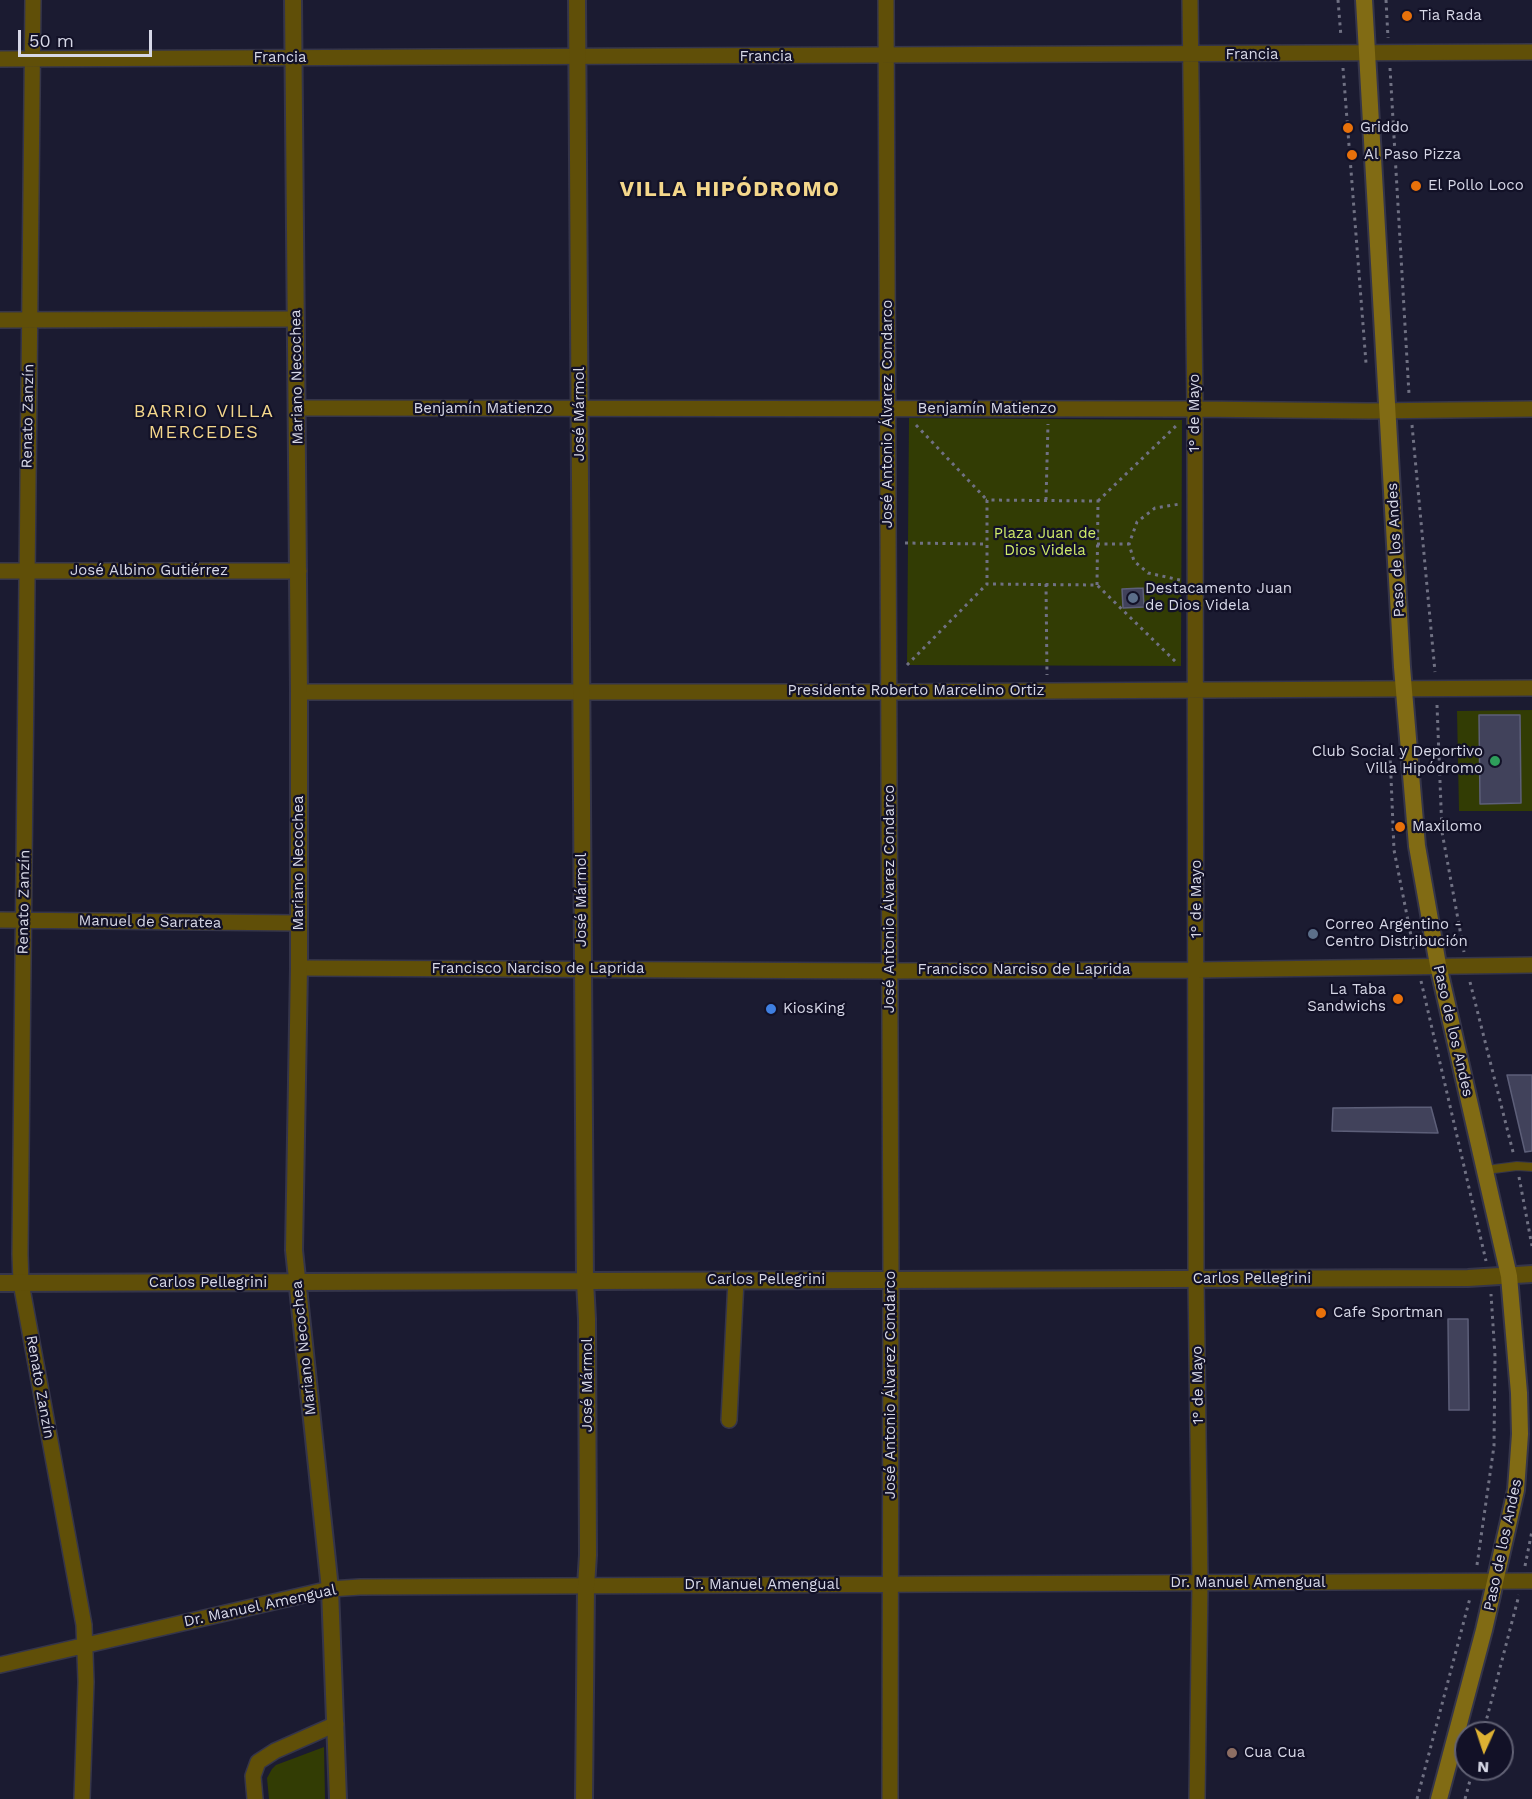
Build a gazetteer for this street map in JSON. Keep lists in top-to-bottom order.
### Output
{
  "streets": {
    "main road": ["Paso de los Andes"],
    "street": [
      "Francia",
      "Mariano Necochea",
      "Benjamín Matienzo",
      "1° de Mayo",
      "José Mármol",
      "José Antonio Álvarez Condarco",
      "Renato Zanzín",
      "José Albino Gutiérrez",
      "Presidente Roberto Marcelino Ortiz",
      "Manuel de Sarratea",
      "Francisco Narciso de Laprida",
      "Carlos Pellegrini",
      "Dr. Manuel Amengual"
    ]
  },
  "crossings": [
    ["Francia", "Mariano Necochea"],
    ["Francia", "1° de Mayo"],
    ["Francia", "José Mármol"],
    ["Francia", "José Antonio Álvarez Condarco"],
    ["Francia", "Renato Zanzín"],
    ["Francia", "Paso de los Andes"],
    ["Mariano Necochea", "Benjamín Matienzo"],
    ["Mariano Necochea", "José Albino Gutiérrez"],
    ["Mariano Necochea", "Presidente Roberto Marcelino Ortiz"],
    ["Mariano Necochea", "Manuel de Sarratea"],
    ["Mariano Necochea", "Francisco Narciso de Laprida"],
    ["Mariano Necochea", "Carlos Pellegrini"],
    ["Mariano Necochea", "Dr. Manuel Amengual"],
    ["Benjamín Matienzo", "1° de Mayo"],
    ["Benjamín Matienzo", "José Mármol"],
    ["Benjamín Matienzo", "José Antonio Álvarez Condarco"],
    ["Benjamín Matienzo", "Paso de los Andes"],
    ["1° de Mayo", "Presidente Roberto Marcelino Ortiz"],
    ["1° de Mayo", "Francisco Narciso de Laprida"],
    ["1° de Mayo", "Carlos Pellegrini"],
    ["1° de Mayo", "Dr. Manuel Amengual"],
    ["José Mármol", "Presidente Roberto Marcelino Ortiz"],
    ["José Mármol", "Francisco Narciso de Laprida"],
    ["José Mármol", "Carlos Pellegrini"],
    ["José Mármol", "Dr. Manuel Amengual"],
    ["José Antonio Álvarez Condarco", "Presidente Roberto Marcelino Ortiz"],
    ["José Antonio Álvarez Condarco", "Francisco Narciso de Laprida"],
    ["José Antonio Álvarez Condarco", "Carlos Pellegrini"],
    ["José Antonio Álvarez Condarco", "Dr. Manuel Amengual"],
    ["Renato Zanzín", "José Albino Gutiérrez"],
    ["Renato Zanzín", "Manuel de Sarratea"],
    ["Renato Zanzín", "Carlos Pellegrini"],
    ["Renato Zanzín", "Dr. Manuel Amengual"],
    ["Paso de los Andes", "Presidente Roberto Marcelino Ortiz"],
    ["Paso de los Andes", "Francisco Narciso de Laprida"],
    ["Paso de los Andes", "Carlos Pellegrini"],
    ["Paso de los Andes", "Dr. Manuel Amengual"]
  ],
  "districts": ["VILLA HIPÓDROMO", "BARRIO VILLA MERCEDES"],
  "parks": ["Plaza Juan de Dios Videla"],
  "places": [
    "Tia Rada",
    "Griddo",
    "Al Paso Pizza",
    "El Pollo Loco",
    "Destacamento Juan de Dios Videla",
    "Club Social y Deportivo Villa Hipódromo",
    "Maxilomo",
    "Correo Argentino - Centro Distribución",
    "La Taba Sandwichs",
    "KiosKing",
    "Cafe Sportman",
    "Cua Cua"
  ],
  "scale_bar": "50 m",
  "north": "bottom"
}
